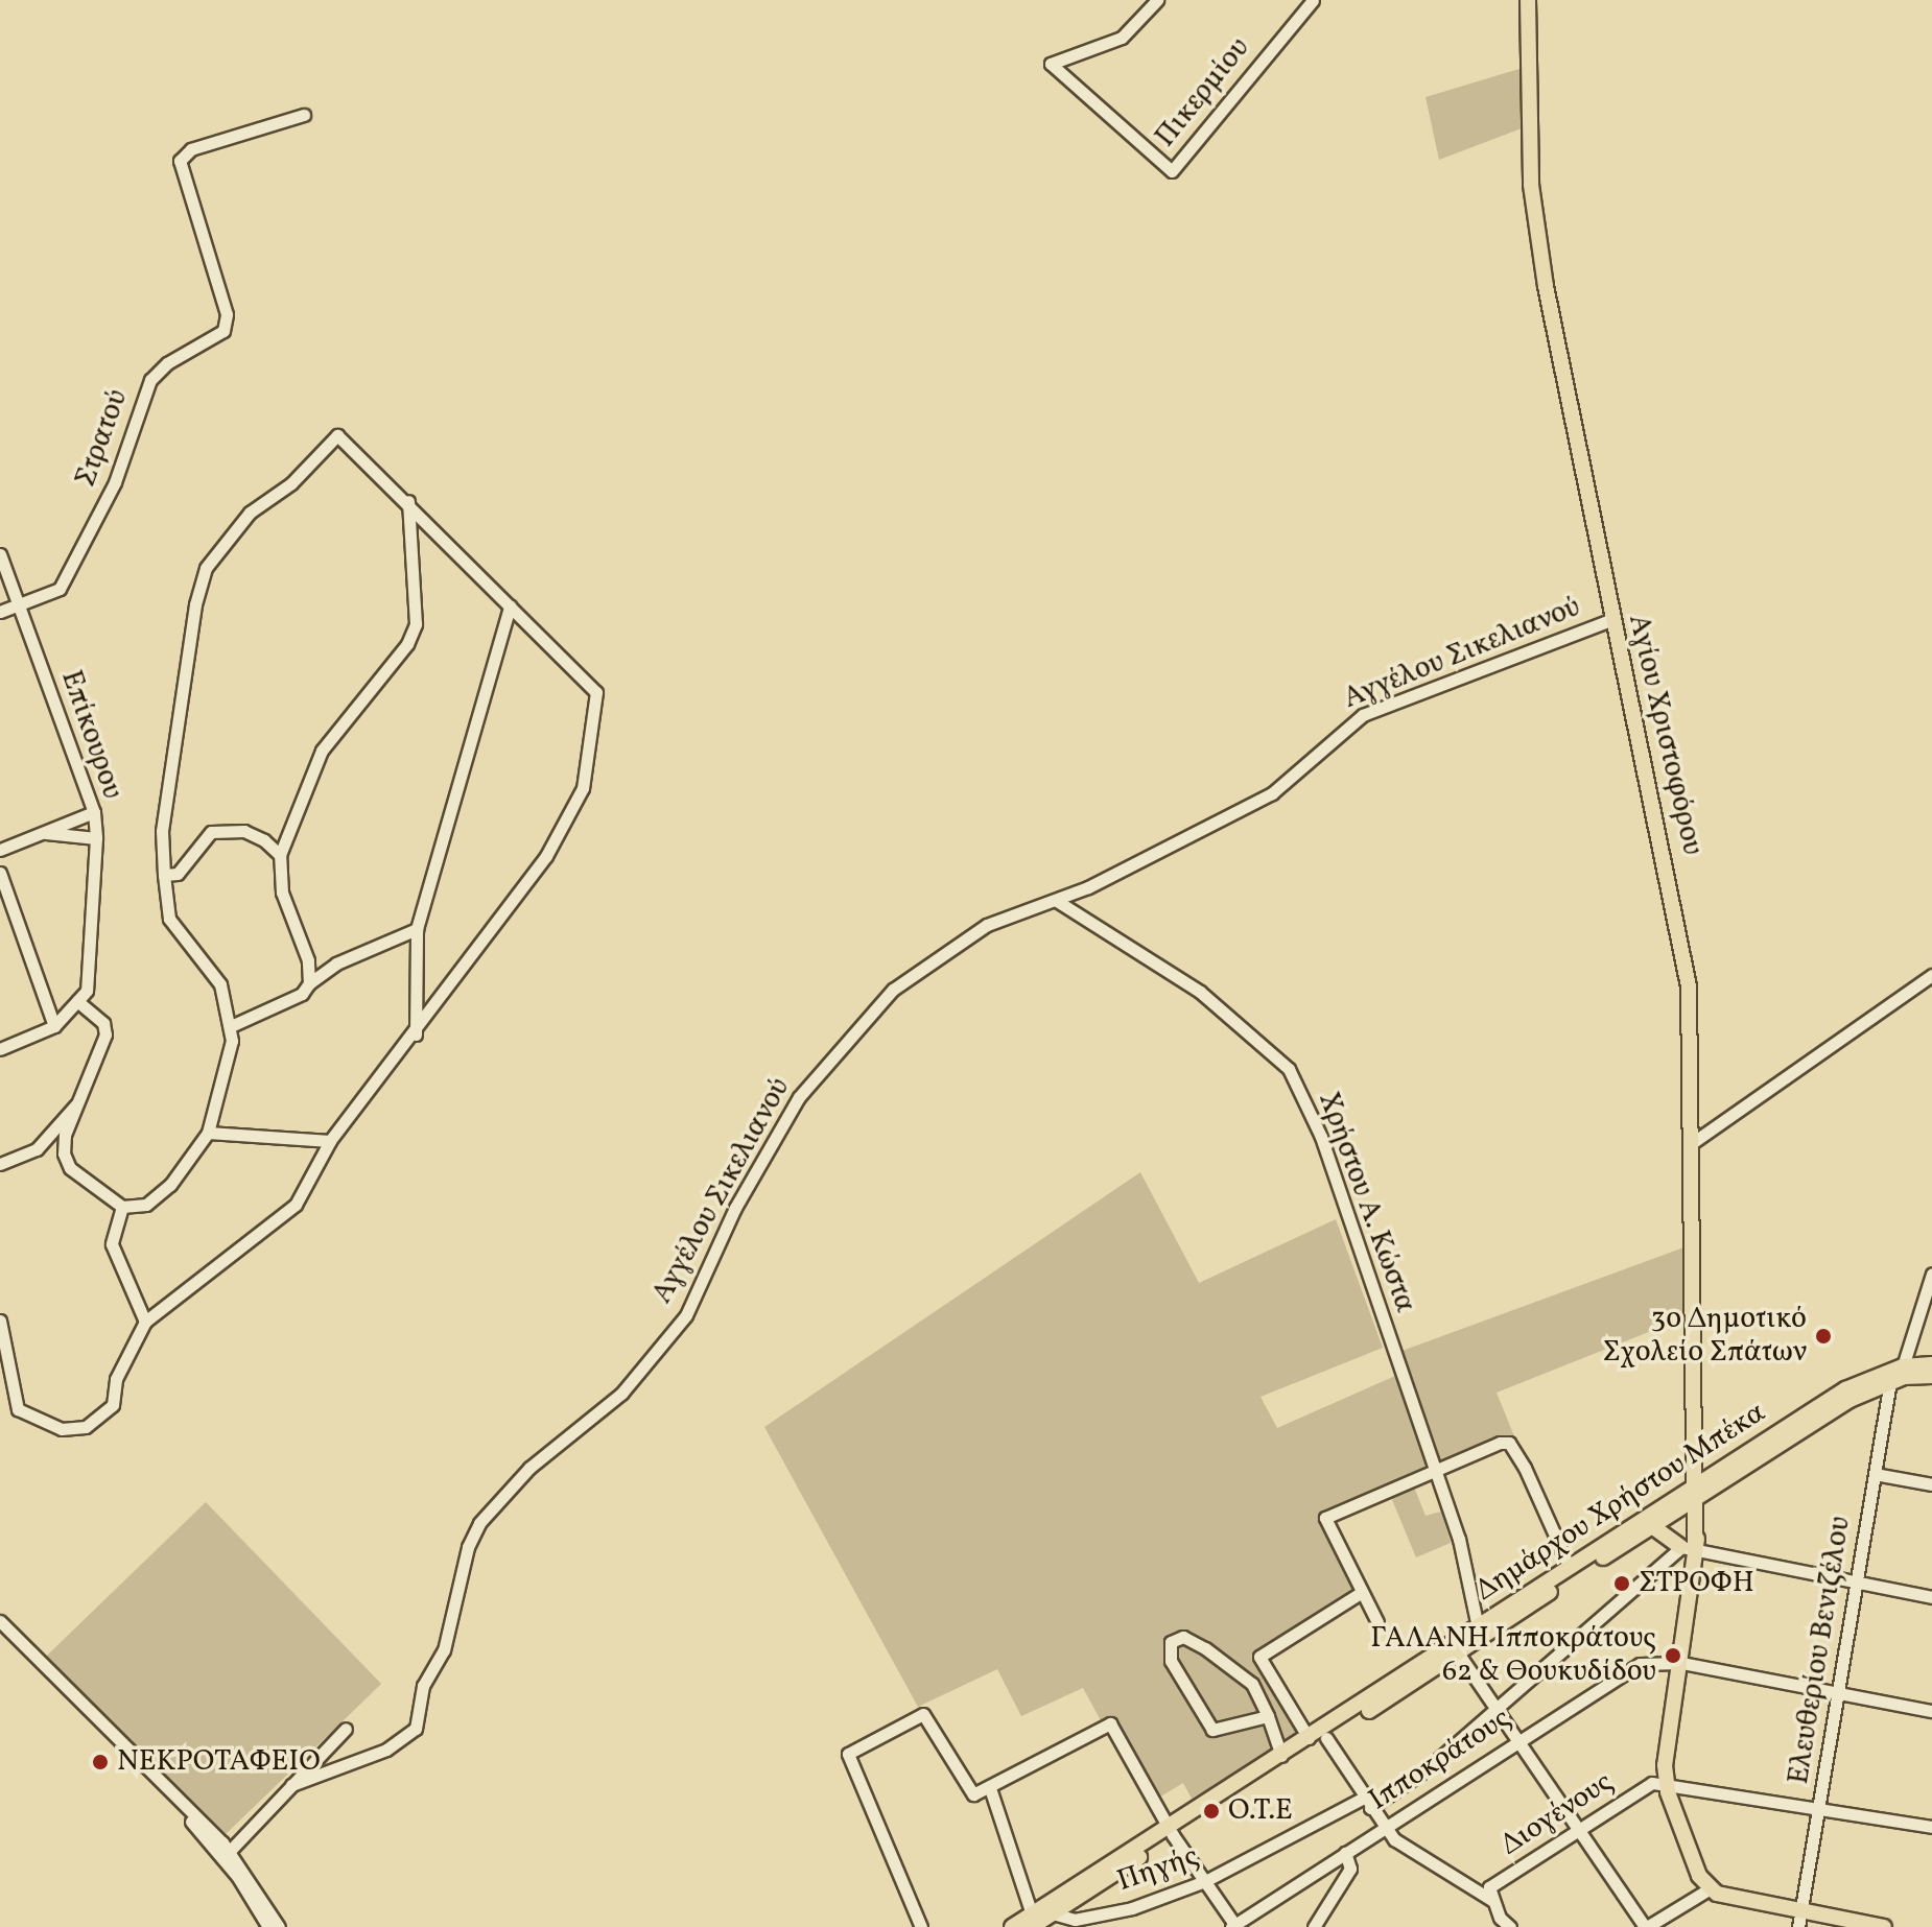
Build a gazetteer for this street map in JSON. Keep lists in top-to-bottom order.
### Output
{
  "streets": {
    "main road": ["Αγίου Χριστοφόρου", "Δημάρχου Χρήστου Μπέκα"],
    "street": [
      "Πικερμίου",
      "Στρατού",
      "Αγγέλου Σικελιανού",
      "Επίκουρου",
      "Χρήστου Α. Κώστα",
      "Ελευθερίου Βενιζέλου",
      "Ιπποκράτους",
      "Διογένους",
      "Πηγής"
    ]
  },
  "crossings": [
    ["Στρατού", "Επίκουρου"],
    ["Αγγέλου Σικελιανού", "Αγίου Χριστοφόρου"],
    ["Αγγέλου Σικελιανού", "Χρήστου Α. Κώστα"],
    ["Αγίου Χριστοφόρου", "Δημάρχου Χρήστου Μπέκα"],
    ["Αγίου Χριστοφόρου", "Ιπποκράτους"],
    ["Αγίου Χριστοφόρου", "Διογένους"],
    ["Αγίου Χριστοφόρου", "Πηγής"],
    ["Χρήστου Α. Κώστα", "Δημάρχου Χρήστου Μπέκα"],
    ["Δημάρχου Χρήστου Μπέκα", "Ελευθερίου Βενιζέλου"],
    ["Δημάρχου Χρήστου Μπέκα", "Πηγής"],
    ["Ελευθερίου Βενιζέλου", "Ιπποκράτους"]
  ],
  "places": [
    "3ο Δημοτικό Σχολείο Σπάτων",
    "ΣΤΡΟΦΗ",
    "ΓΑΛΑΝΗ Ιπποκράτους 62 & Θουκυδίδου",
    "ΝΕΚΡΟΤΑΦΕΙΟ",
    "Ο.Τ.Ε"
  ]
}
